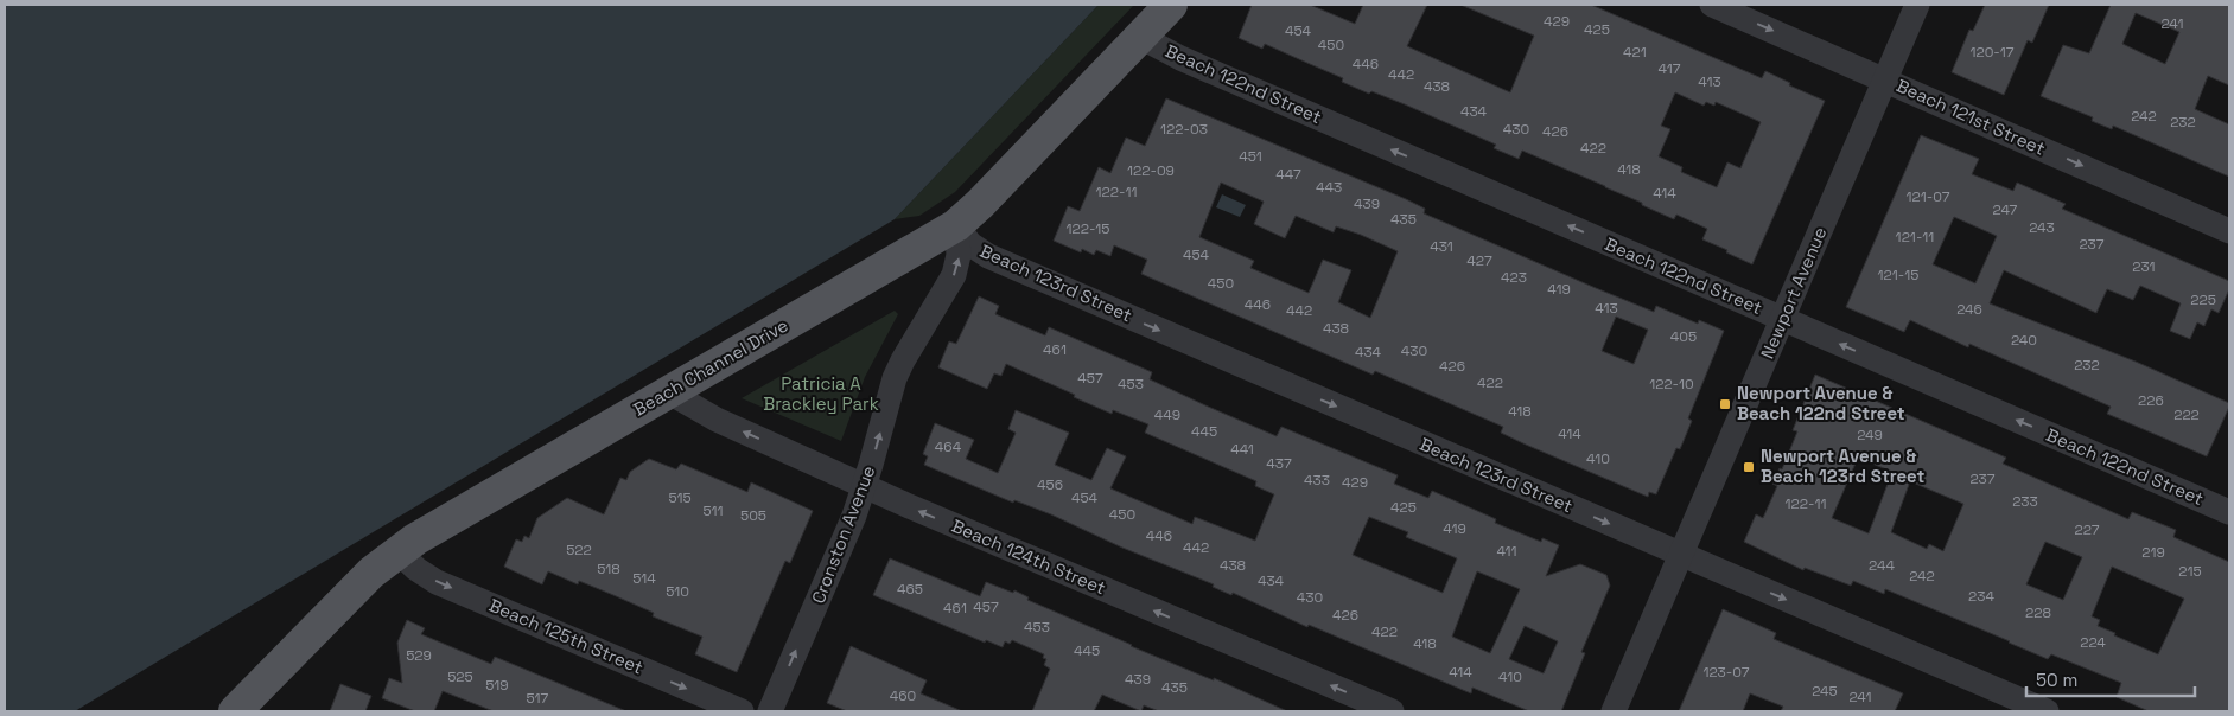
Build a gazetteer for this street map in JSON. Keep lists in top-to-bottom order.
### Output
{
  "streets": {
    "main road": ["Beach Channel Drive"],
    "street": [
      "Beach 122nd Street",
      "Beach 121st Street",
      "Beach 123rd Street",
      "Newport Avenue",
      "Cronston Avenue",
      "Beach 124th Street",
      "Beach 125th Street"
    ]
  },
  "crossings": [
    ["Beach 122nd Street", "Newport Avenue"],
    ["Beach 122nd Street", "Beach Channel Drive"],
    ["Beach 121st Street", "Newport Avenue"],
    ["Beach 123rd Street", "Newport Avenue"],
    ["Beach 123rd Street", "Beach Channel Drive"],
    ["Beach 123rd Street", "Cronston Avenue"],
    ["Beach Channel Drive", "Cronston Avenue"],
    ["Beach Channel Drive", "Beach 124th Street"],
    ["Beach Channel Drive", "Beach 125th Street"],
    ["Cronston Avenue", "Beach 124th Street"]
  ],
  "one_way": [
    "Beach 122nd Street",
    "Beach 121st Street",
    "Beach 123rd Street",
    "Cronston Avenue",
    "Beach 124th Street",
    "Beach 125th Street"
  ],
  "parks": ["Patricia A Brackley Park"],
  "places": {
    "transit": ["Newport Avenue & Beach 122nd Street", "Newport Avenue & Beach 123rd Street"]
  },
  "house_numbers": [
    "429",
    "241",
    "425",
    "454",
    "450",
    "421",
    "120-17",
    "446",
    "417",
    "442",
    "413",
    "438",
    "434",
    "242",
    "232",
    "122-03",
    "430",
    "426",
    "422",
    "451",
    "418",
    "122-09",
    "447",
    "443",
    "122-11",
    "414",
    "121-07",
    "439",
    "247",
    "435",
    "243",
    "122-15",
    "121-11",
    "237",
    "431",
    "454",
    "427",
    "231",
    "121-15",
    "423",
    "450",
    "419",
    "225",
    "446",
    "413",
    "246",
    "442",
    "438",
    "405",
    "240",
    "461",
    "430",
    "434",
    "232",
    "426",
    "457",
    "422",
    "453",
    "122-10",
    "226",
    "418",
    "449",
    "222",
    "445",
    "414",
    "249",
    "464",
    "441",
    "410",
    "437",
    "237",
    "433",
    "429",
    "456",
    "515",
    "454",
    "233",
    "122-11",
    "425",
    "511",
    "450",
    "505",
    "419",
    "227",
    "446",
    "442",
    "522",
    "411",
    "219",
    "438",
    "244",
    "518",
    "215",
    "242",
    "514",
    "434",
    "465",
    "510",
    "234",
    "430",
    "457",
    "461",
    "228",
    "426",
    "453",
    "422",
    "224",
    "418",
    "445",
    "529",
    "414",
    "123-07",
    "525",
    "410",
    "439",
    "519",
    "435",
    "245",
    "460",
    "241",
    "517"
  ],
  "scale_bar": "50 m"
}
